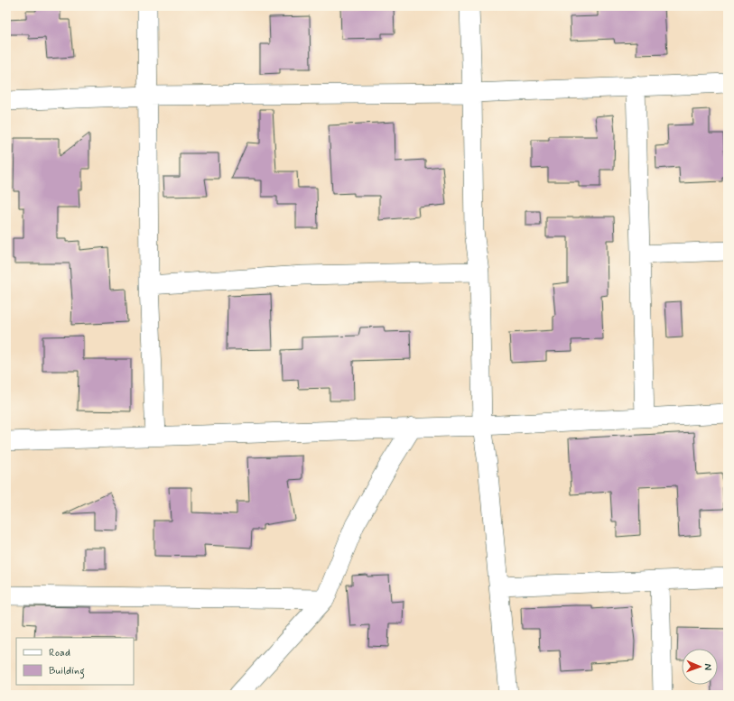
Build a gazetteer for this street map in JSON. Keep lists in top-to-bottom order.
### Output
{
  "legend": ["Road", "Building"],
  "north": "right"
}
